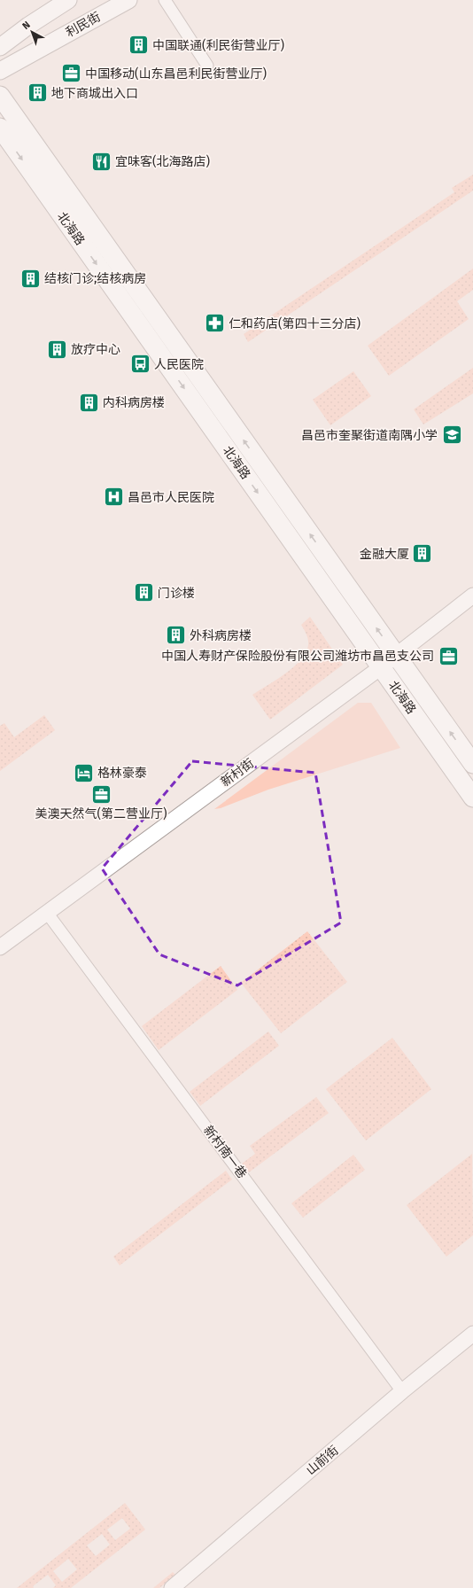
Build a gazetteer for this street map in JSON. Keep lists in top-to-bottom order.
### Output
{
  "streets": {
    "main road": ["利民街", "北海路"],
    "street": ["新村街", "新村南一巷", "山前街"]
  },
  "crossings": [
    ["北海路", "新村街"],
    ["新村街", "新村南一巷"],
    ["新村南一巷", "山前街"]
  ],
  "places": {
    "building": [
      "中国联通(利民街营业厅)",
      "地下商城出入口",
      "结核门诊;结核病房",
      "放疗中心",
      "内科病房楼",
      "金融大厦",
      "门诊楼",
      "外科病房楼"
    ],
    "office": ["中国移动(山东昌邑利民街营业厅)", "中国人寿财产保险股份有限公司潍坊市昌邑支公司", "美澳天然气(第二营业厅)"],
    "restaurant": ["宜味客(北海路店)"],
    "pharmacy": ["仁和药店(第四十三分店)"],
    "bus stop": ["人民医院"],
    "school or university": ["昌邑市奎聚街道南隅小学"],
    "hospital": ["昌邑市人民医院"],
    "hotel": ["格林豪泰"]
  },
  "north": "top left"
}
